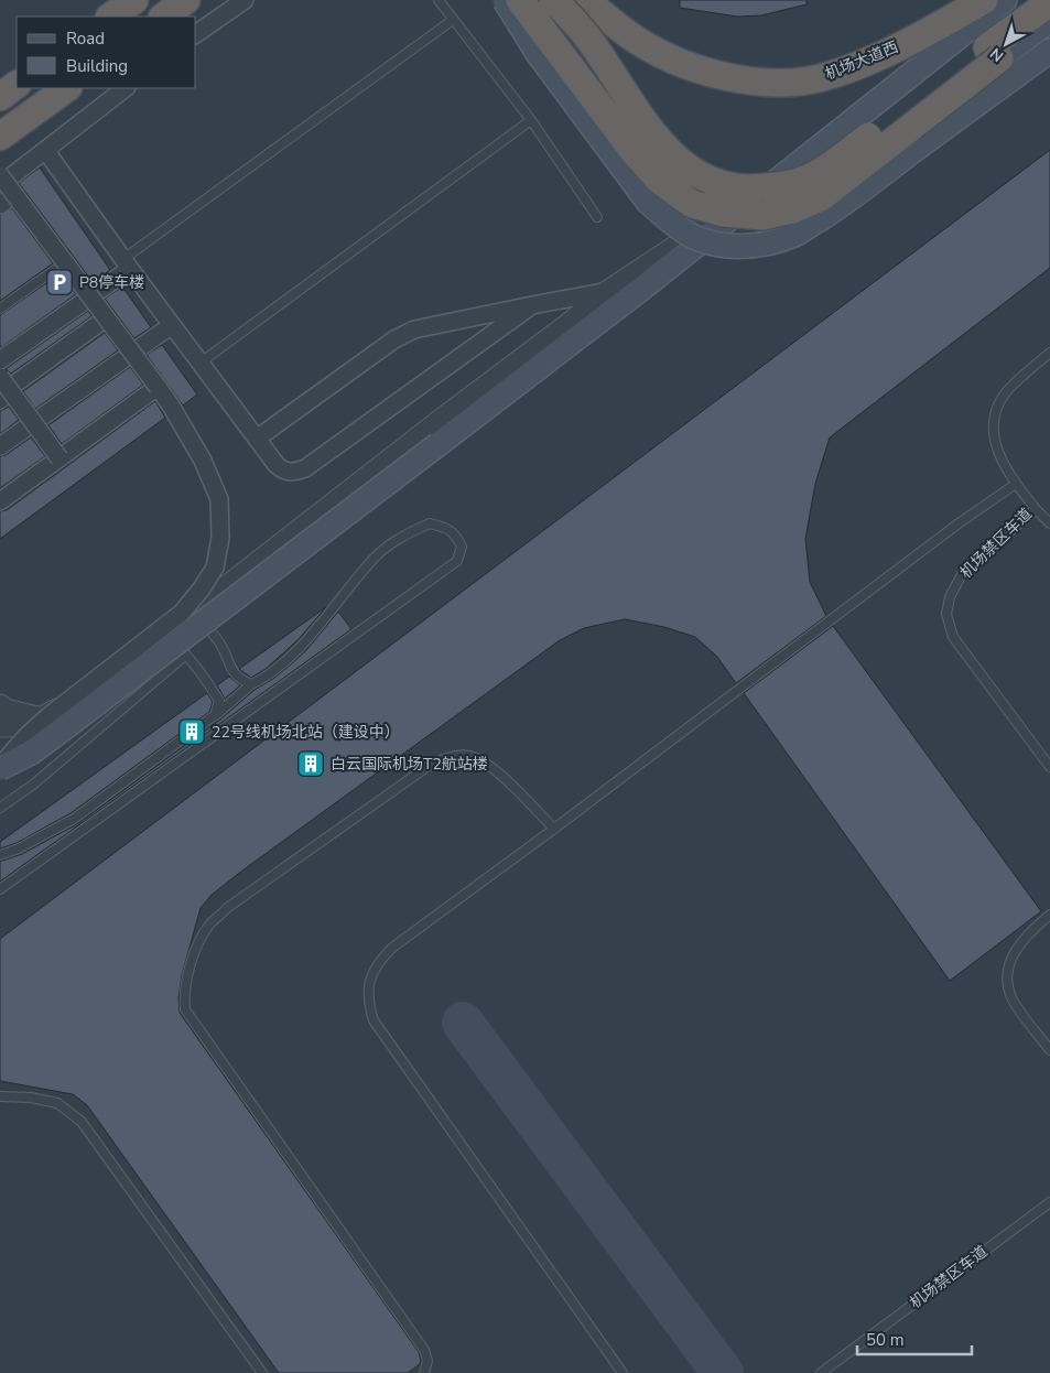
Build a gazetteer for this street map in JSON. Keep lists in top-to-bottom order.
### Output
{
  "streets": {
    "highway": ["机场大道西"],
    "lane": ["机场禁区车道"]
  },
  "places": {
    "parking": ["P8停车楼"],
    "building": ["22号线机场北站（建设中）", "白云国际机场T2航站楼"]
  },
  "legend": ["Road", "Building"],
  "scale_bar": "50 m",
  "north": "bottom left"
}
